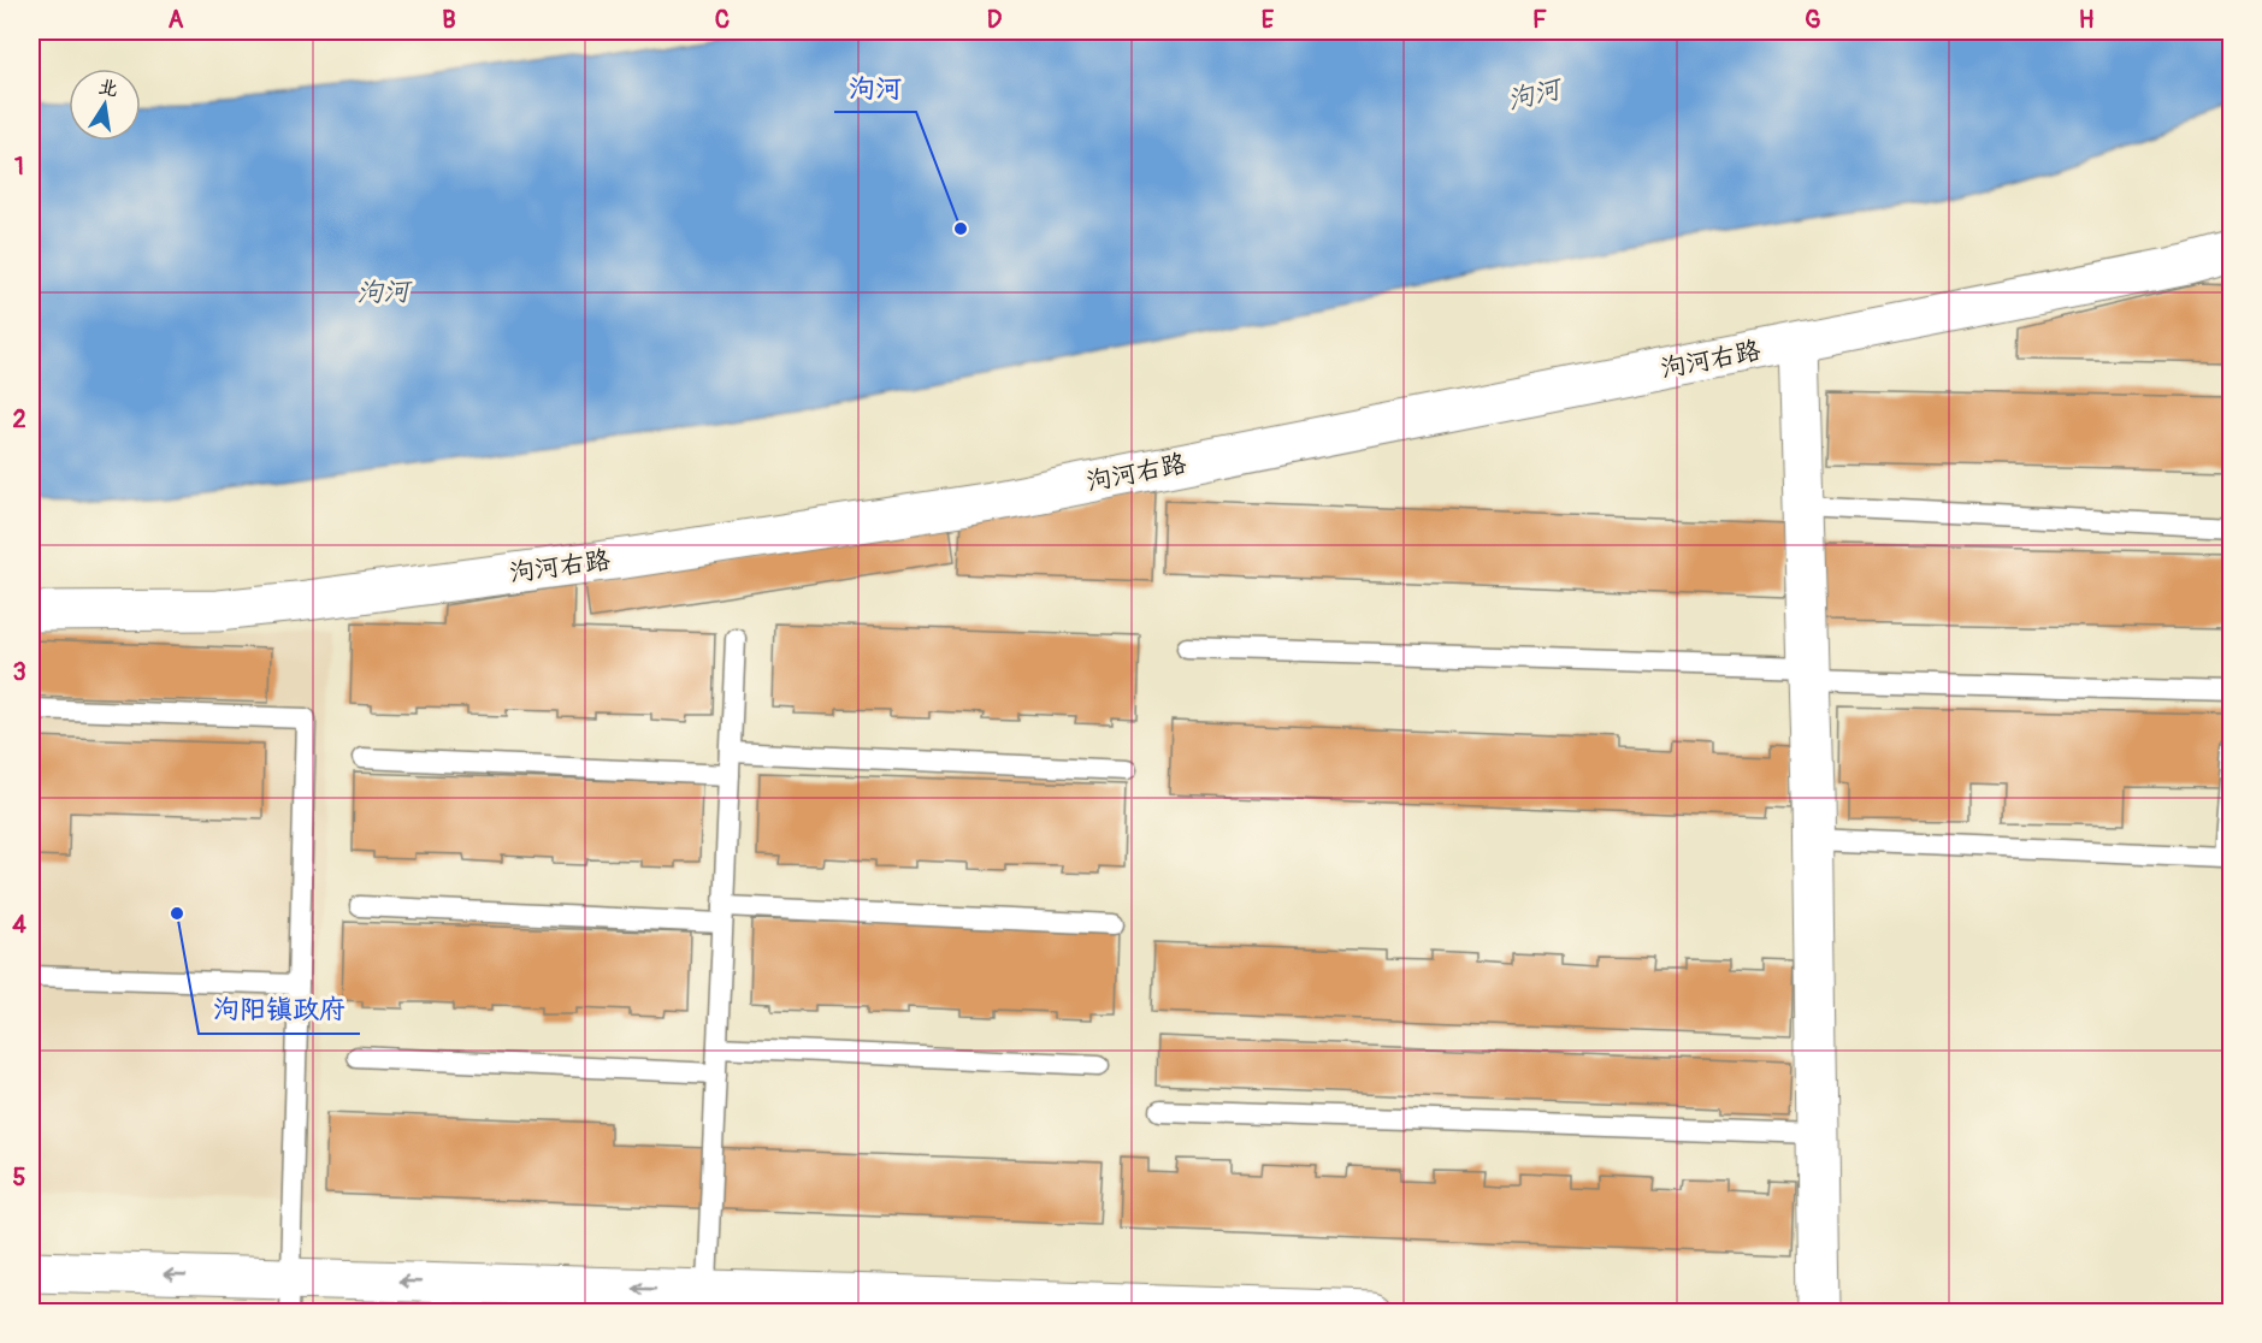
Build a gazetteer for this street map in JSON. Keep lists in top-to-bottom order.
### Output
{
  "streets": {
    "street": ["泃河右路"]
  },
  "water": ["泃河"],
  "places": ["泃河", "泃阳镇政府"],
  "north": "top",
  "grid": {
    "columns": [
      "A",
      "B",
      "C",
      "D",
      "E",
      "F",
      "G",
      "H"
    ],
    "rows": [
      "1",
      "2",
      "3",
      "4",
      "5"
    ]
  }
}
